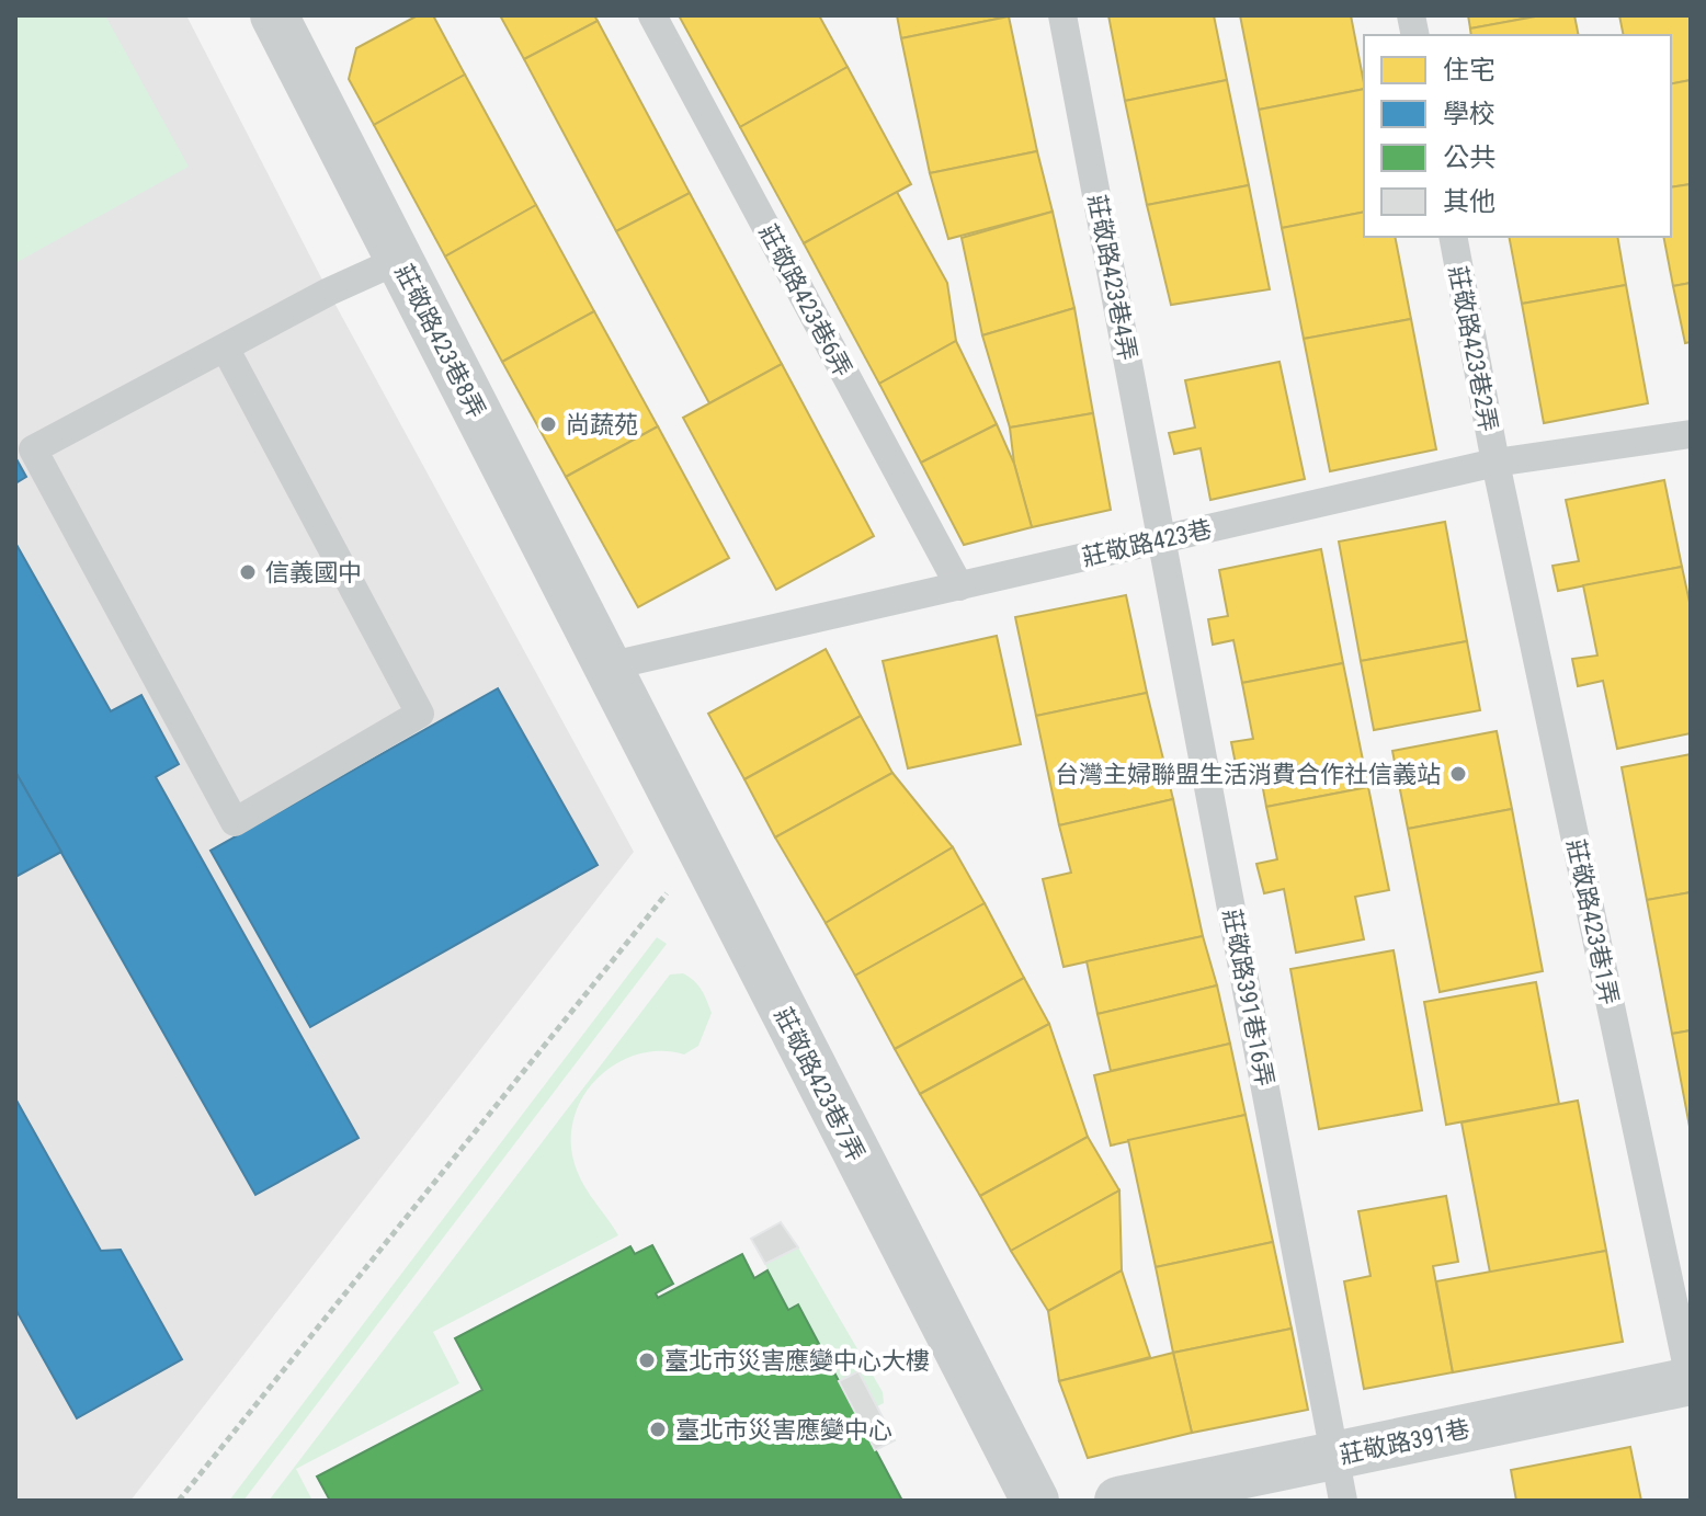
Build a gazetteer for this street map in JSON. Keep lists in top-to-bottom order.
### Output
{
  "streets": {
    "street": ["莊敬路423巷8弄", "莊敬路423巷7弄", "莊敬路391巷"],
    "lane": [
      "莊敬路423巷4弄",
      "莊敬路423巷6弄",
      "莊敬路423巷2弄",
      "莊敬路423巷",
      "莊敬路423巷1弄",
      "莊敬路391巷16弄"
    ]
  },
  "crossings": [
    ["莊敬路423巷4弄", "莊敬路423巷"],
    ["莊敬路423巷4弄", "莊敬路391巷16弄"],
    ["莊敬路423巷6弄", "莊敬路423巷"],
    ["莊敬路423巷8弄", "莊敬路423巷"],
    ["莊敬路423巷8弄", "莊敬路423巷7弄"],
    ["莊敬路423巷2弄", "莊敬路423巷"],
    ["莊敬路423巷2弄", "莊敬路423巷1弄"],
    ["莊敬路423巷", "莊敬路423巷1弄"],
    ["莊敬路423巷", "莊敬路391巷16弄"],
    ["莊敬路423巷", "莊敬路423巷7弄"],
    ["莊敬路423巷1弄", "莊敬路391巷"],
    ["莊敬路391巷16弄", "莊敬路391巷"]
  ],
  "places": [
    "尚蔬苑",
    "信義國中",
    "台灣主婦聯盟生活消費合作社信義站",
    "臺北市災害應變中心大樓",
    "臺北市災害應變中心"
  ],
  "legend": [
    "住宅",
    "學校",
    "公共",
    "其他"
  ]
}
